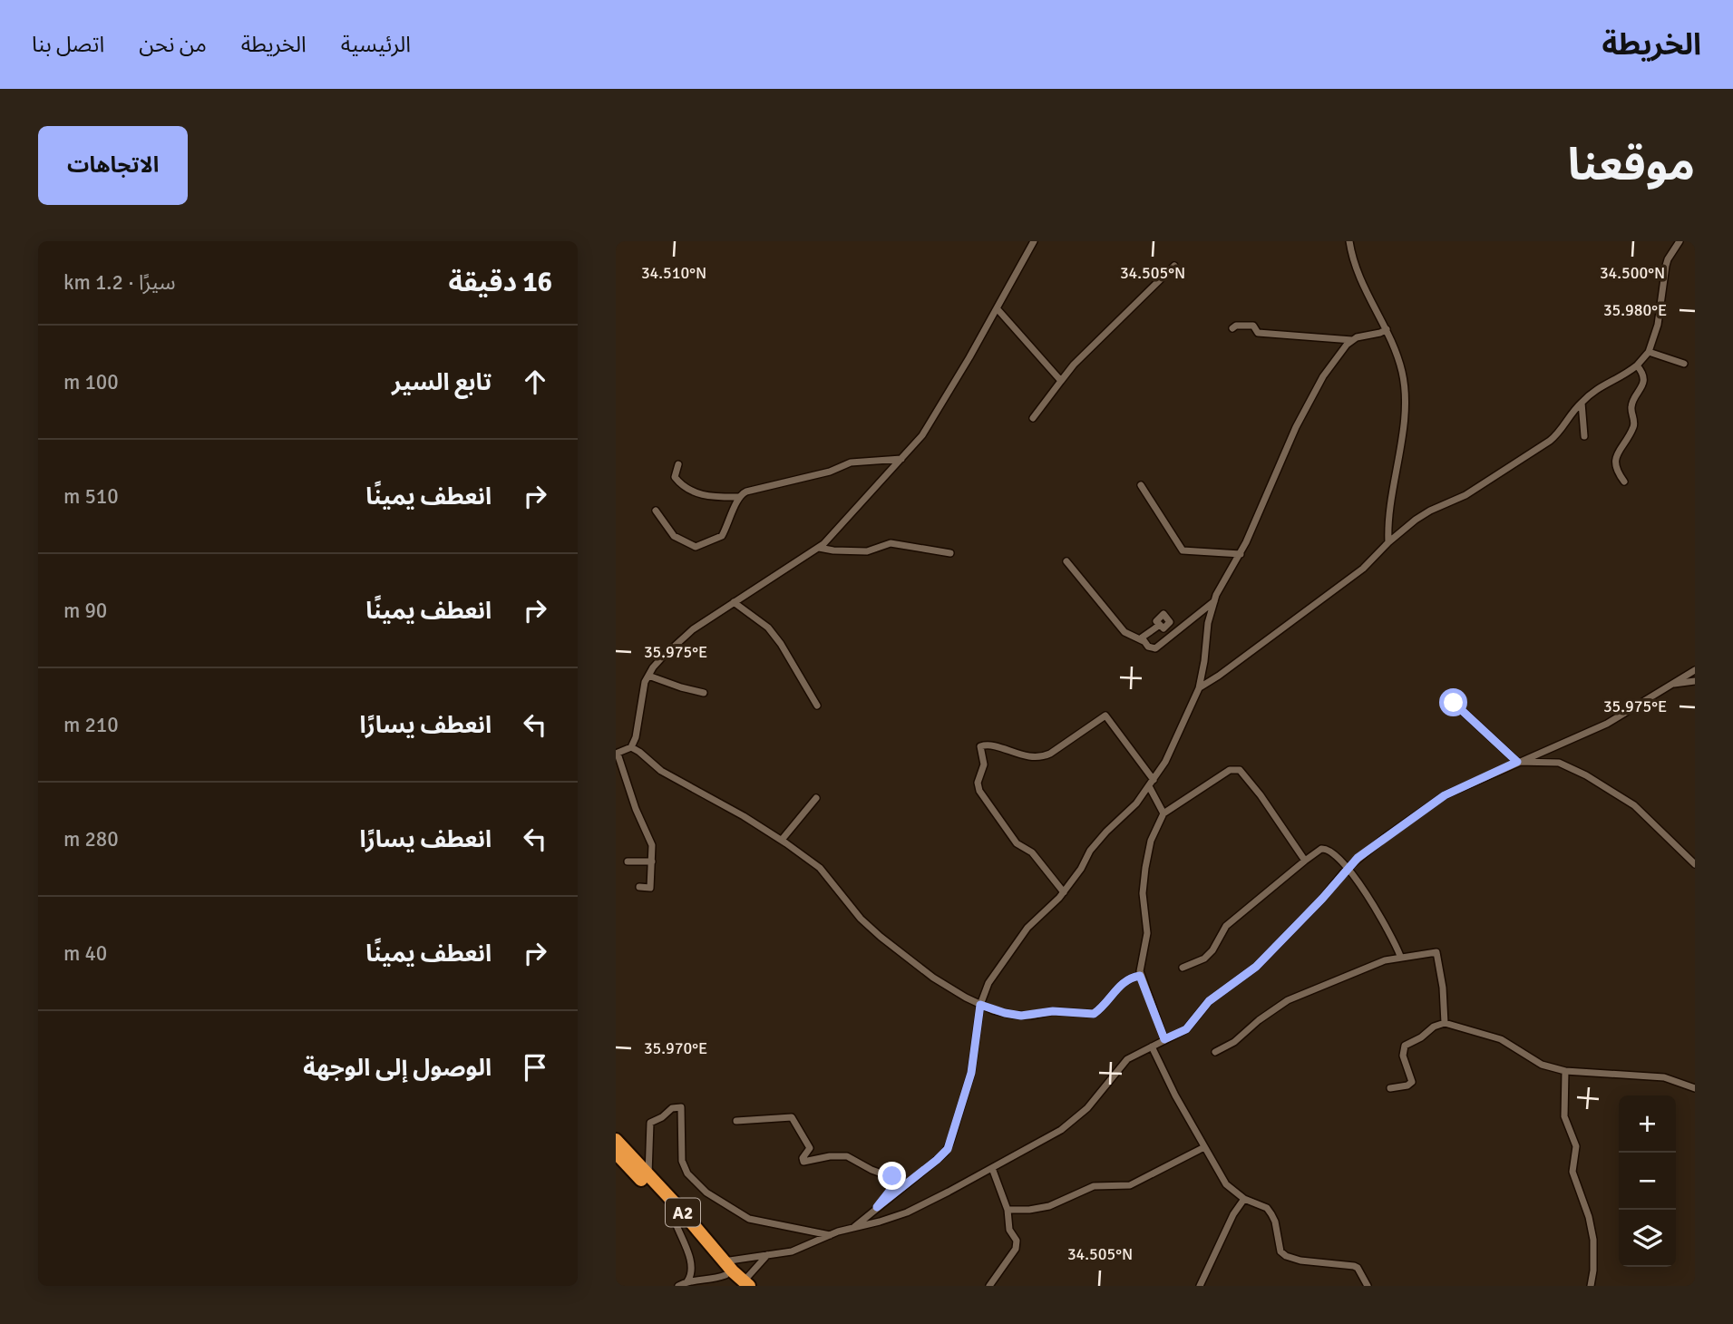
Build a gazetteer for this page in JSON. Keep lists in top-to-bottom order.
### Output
{
  "streets": {
    "highway": ["A2"]
  },
  "page": {
    "header": "الخريطة",
    "nav": [
      "الرئيسية",
      "الخريطة",
      "من نحن",
      "اتصل بنا"
    ],
    "title": "موقعنا",
    "buttons": "الاتجاهات",
    "heading": ["16 دقيقة", "سيرًا · 1.2 km"],
    "list": [
      ["تابع السير", "100 m"],
      ["انعطف يمينًا", "510 m"],
      ["انعطف يمينًا", "90 m"],
      ["انعطف يسارًا", "210 m"],
      ["انعطف يسارًا", "280 m"],
      ["انعطف يمينًا", "40 m"],
      "الوصول إلى الوجهة"
    ],
    "map_buttons": ["+", "−"]
  },
  "coordinates": [
    "34.510°N",
    "34.505°N",
    "34.500°N",
    "35.980°E",
    "35.975°E",
    "35.970°E"
  ]
}
